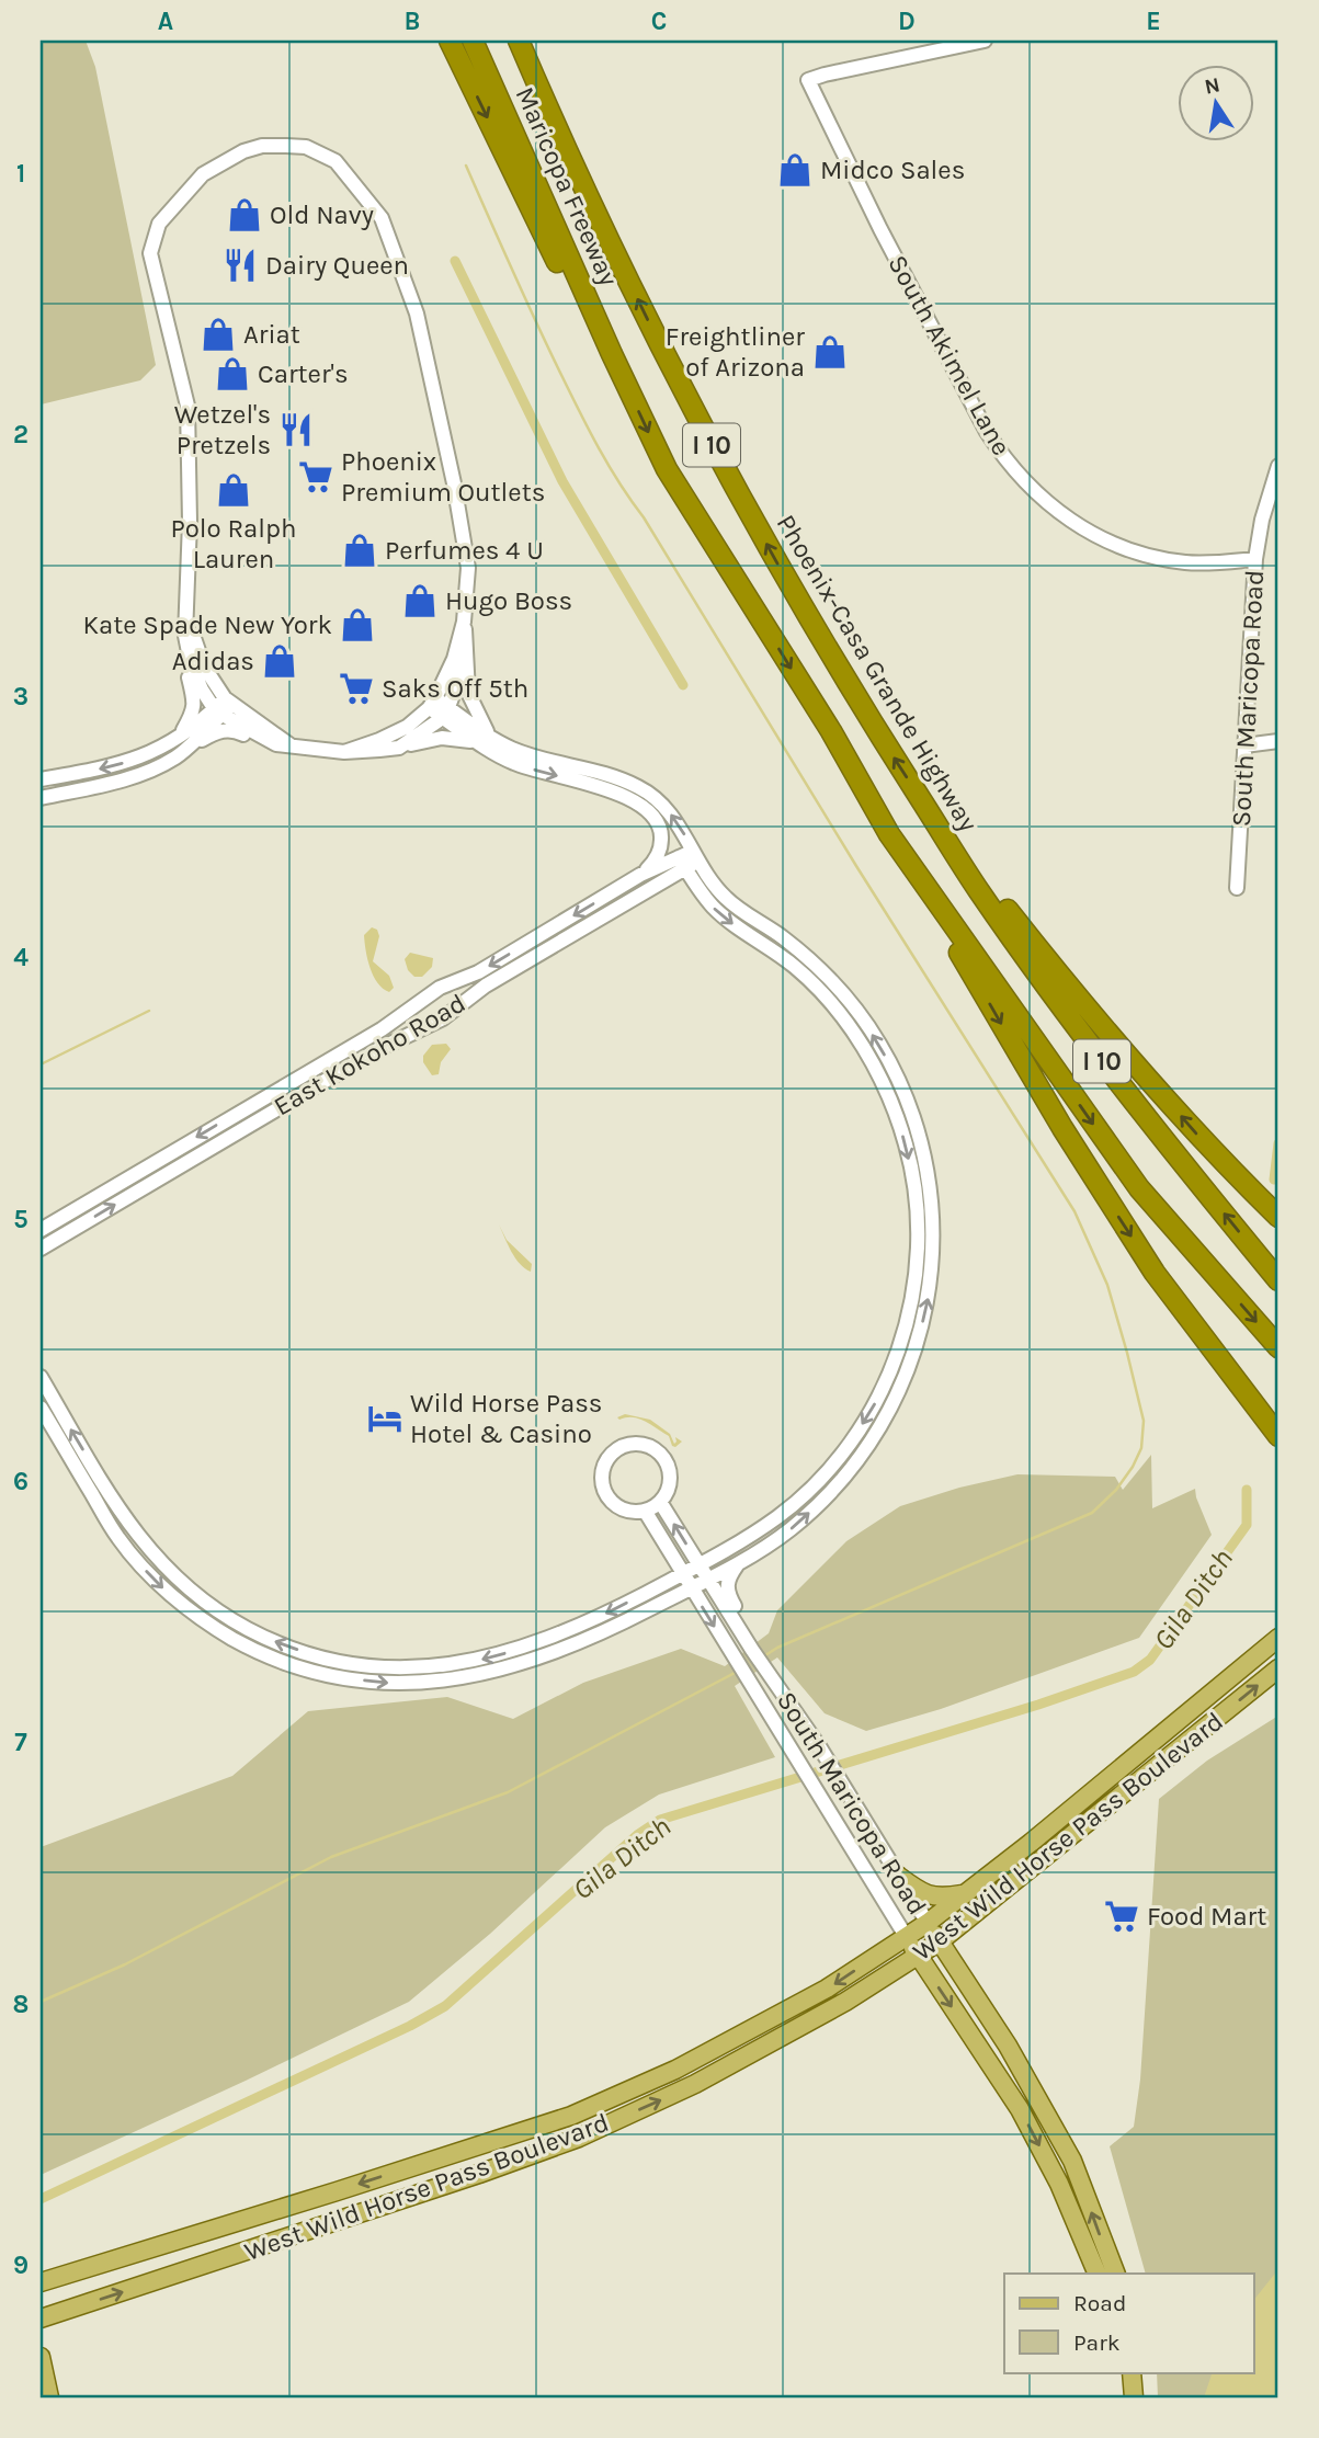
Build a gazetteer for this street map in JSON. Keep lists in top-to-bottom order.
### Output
{
  "streets": {
    "highway": ["Maricopa Freeway", "I 10", "Phoenix-Casa Grande Highway"],
    "main road": ["South Maricopa Road", "West Wild Horse Pass Boulevard"],
    "street": ["South Akimel Lane", "East Kokoho Road"]
  },
  "crossings": [
    ["Maricopa Freeway", "I 10"],
    ["South Akimel Lane", "South Maricopa Road"],
    ["South Maricopa Road", "West Wild Horse Pass Boulevard"]
  ],
  "water": ["Gila Ditch"],
  "places": {
    "shop": [
      "Midco Sales",
      "Old Navy",
      "Ariat",
      "Freightliner of Arizona",
      "Carter's",
      "Polo Ralph Lauren",
      "Perfumes 4 U",
      "Hugo Boss",
      "Kate Spade New York",
      "Adidas"
    ],
    "restaurant": ["Dairy Queen", "Wetzel's Pretzels"],
    "supermarket": ["Phoenix Premium Outlets", "Saks Off 5th", "Food Mart"],
    "hotel": ["Wild Horse Pass Hotel & Casino"]
  },
  "legend": ["Road", "Park"],
  "north": "top",
  "grid": {
    "columns": [
      "A",
      "B",
      "C",
      "D",
      "E"
    ],
    "rows": [
      "1",
      "2",
      "3",
      "4",
      "5",
      "6",
      "7",
      "8",
      "9"
    ]
  }
}
